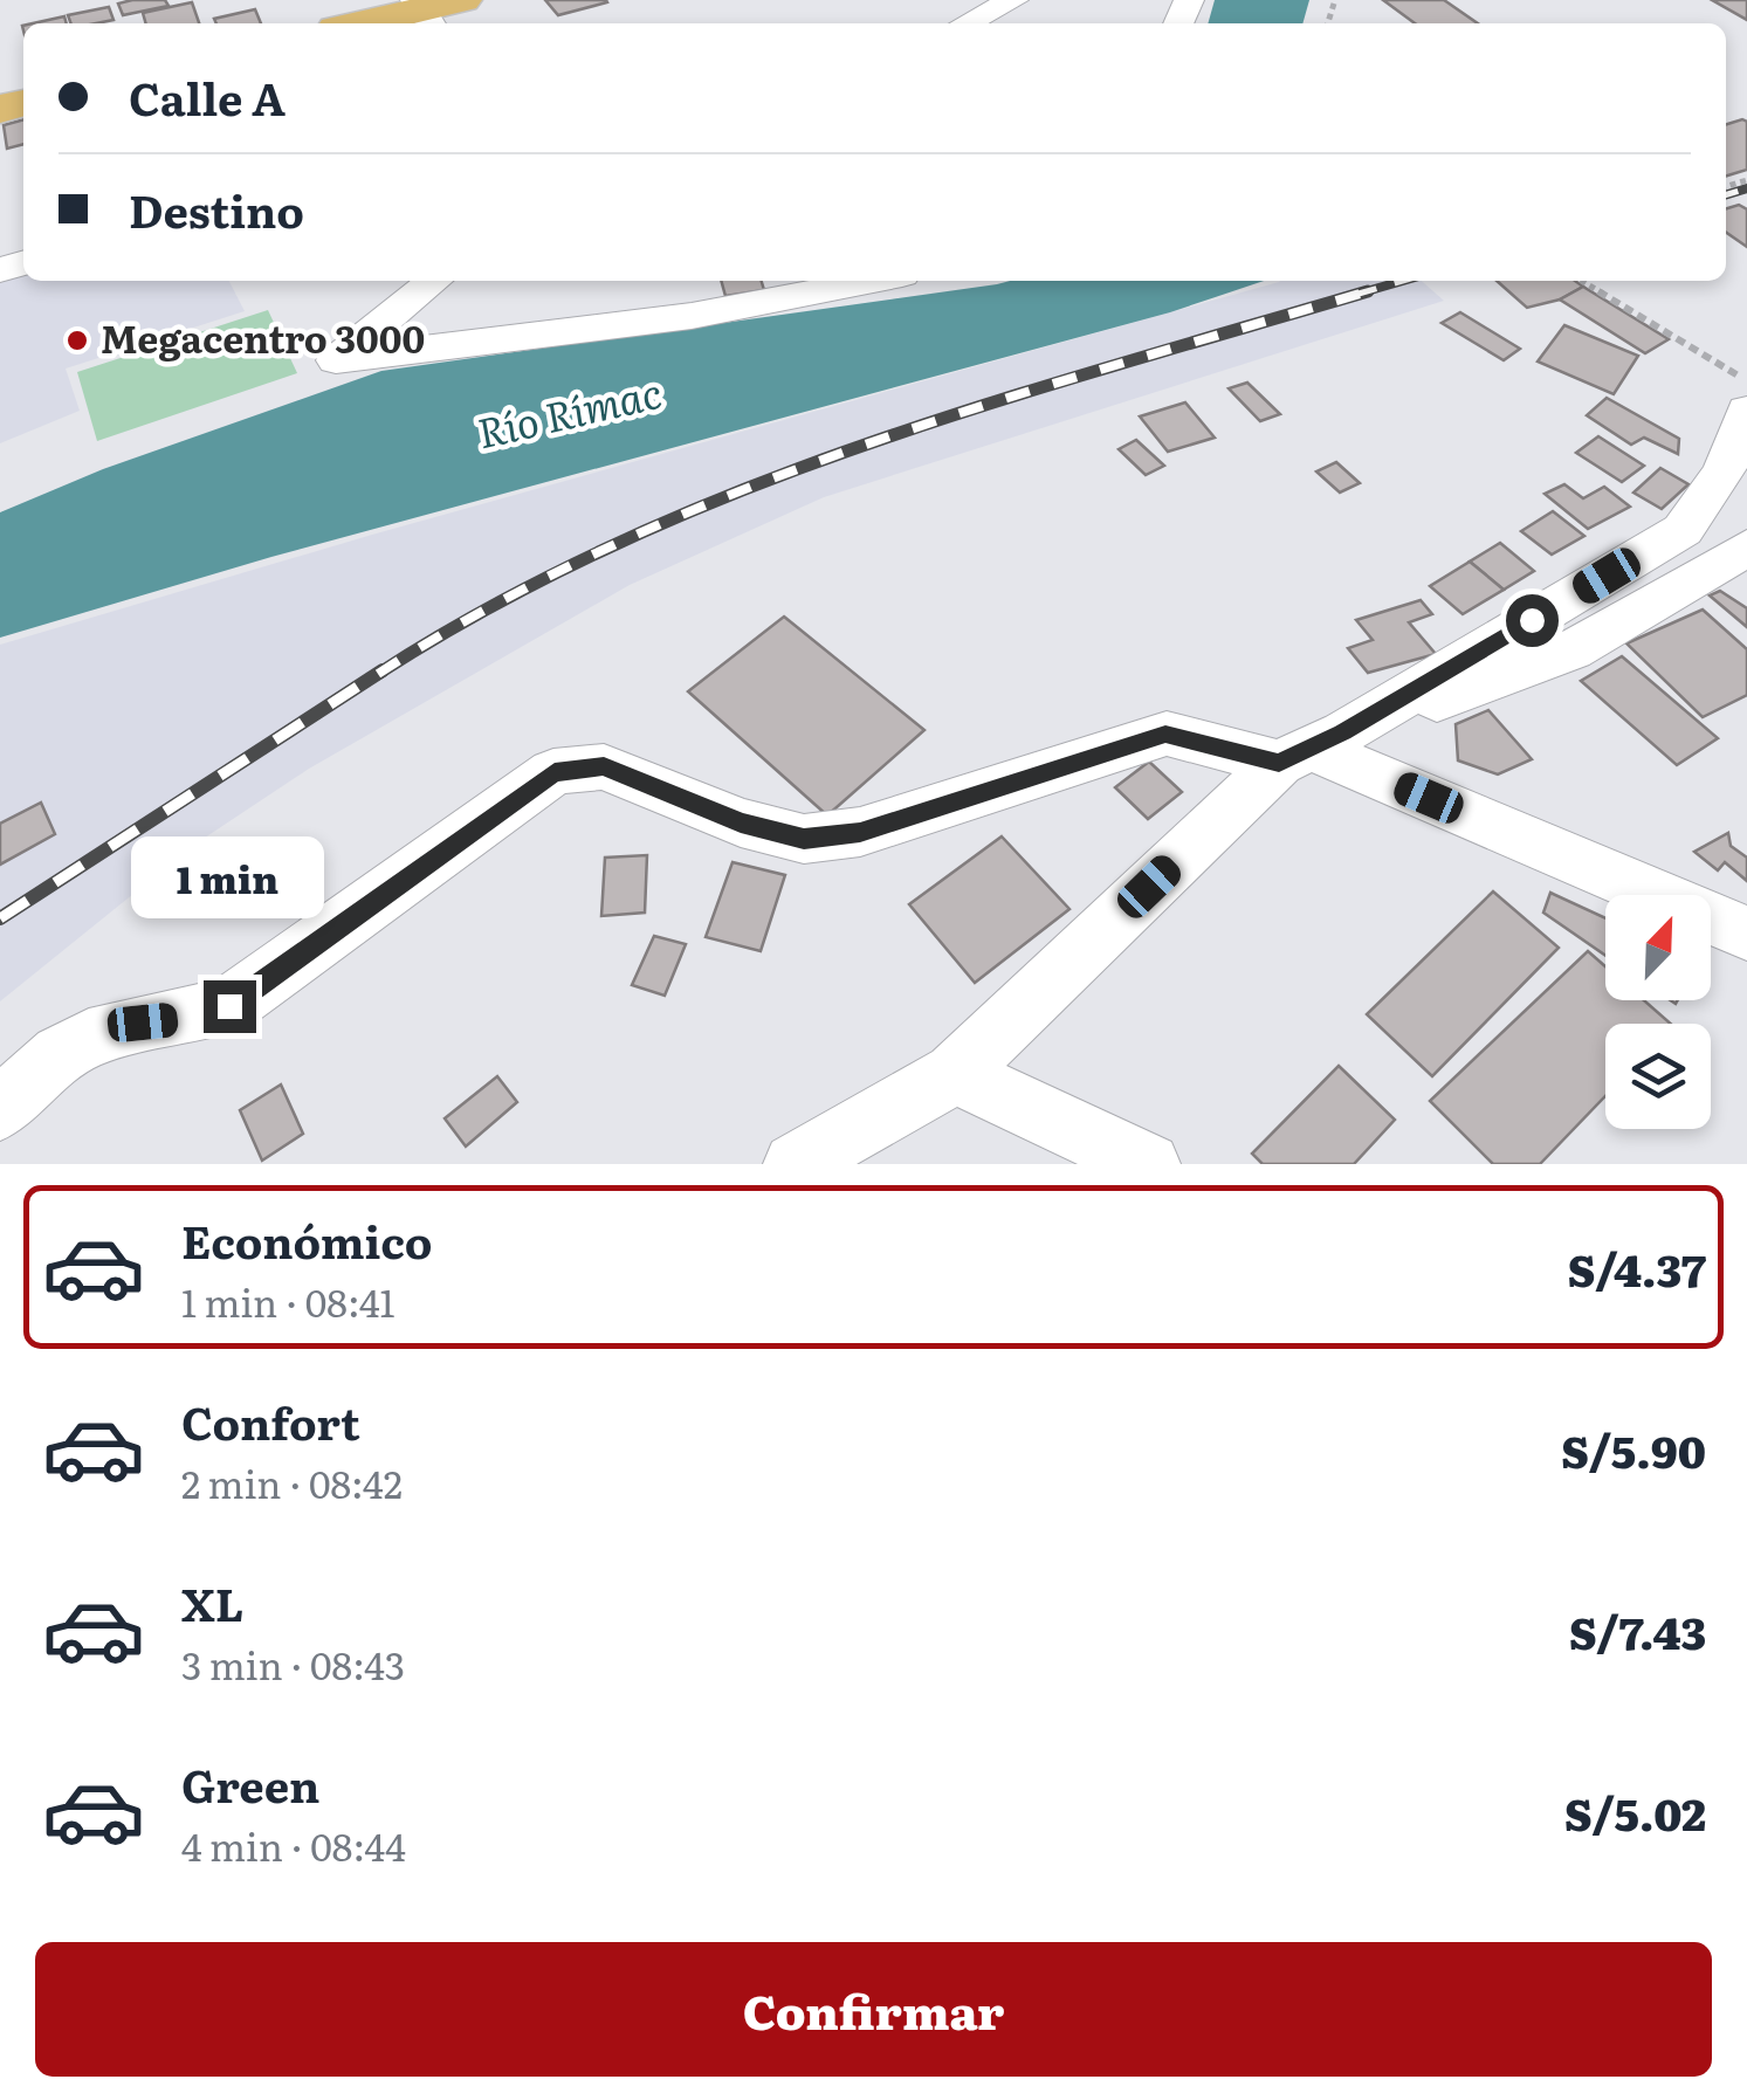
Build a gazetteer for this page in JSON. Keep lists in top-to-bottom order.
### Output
{
  "water": ["Río Rímac"],
  "places": ["Megacentro 3000"],
  "north": "top right",
  "page": {
    "banner": ["Calle A", "Destino"],
    "bubble": "1 min",
    "list": [
      {
        "name": "Económico",
        "note": "1 min · 08:41",
        "value": "S/4.37"
      },
      {
        "name": "Confort",
        "note": "2 min · 08:42",
        "value": "S/5.90"
      },
      {
        "name": "XL",
        "note": "3 min · 08:43",
        "value": "S/7.43"
      },
      {
        "name": "Green",
        "note": "4 min · 08:44",
        "value": "S/5.02"
      }
    ],
    "buttons": "Confirmar"
  }
}
